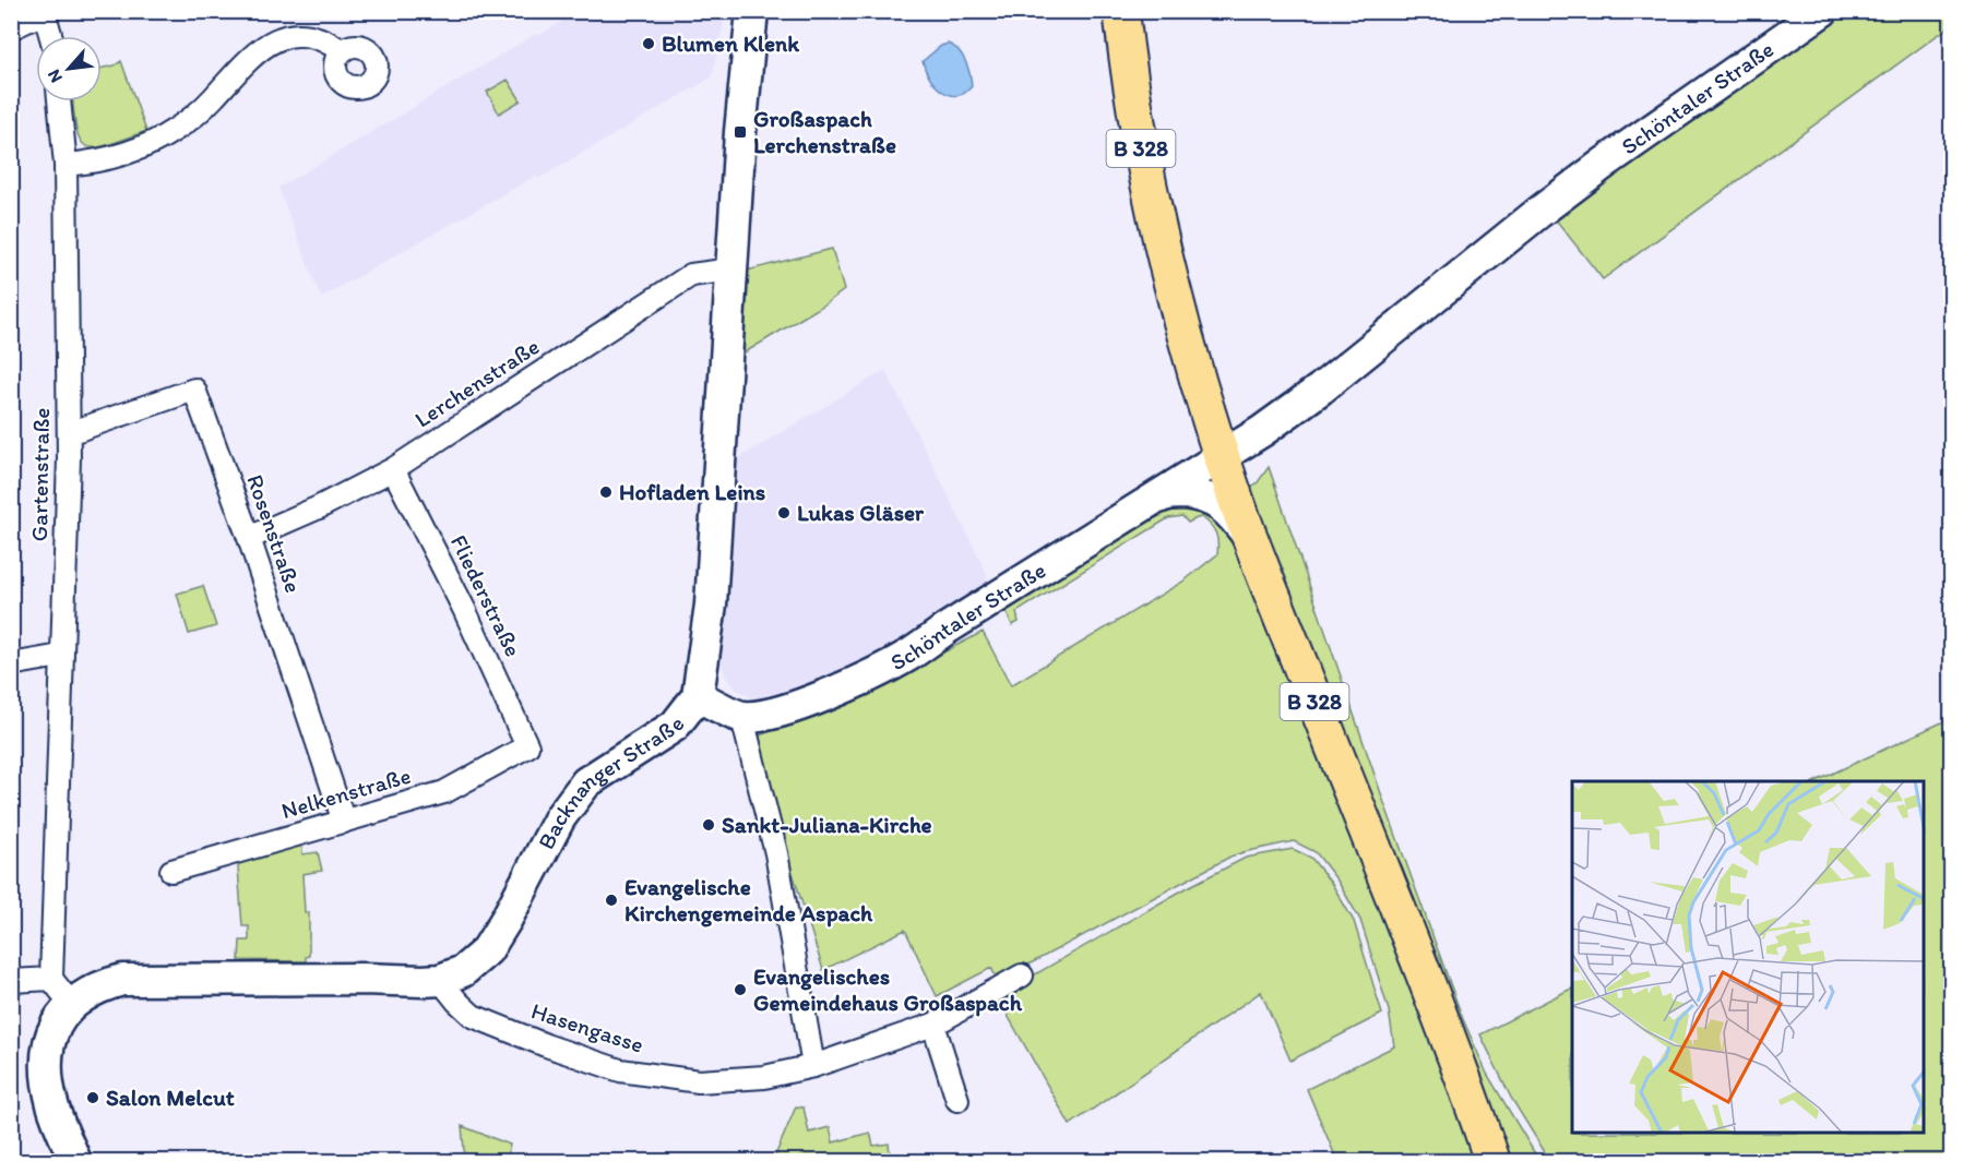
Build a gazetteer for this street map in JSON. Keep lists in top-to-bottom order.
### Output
{
  "streets": {
    "main road": ["B 328"],
    "street": [
      "Schöntaler Straße",
      "Lerchenstraße",
      "Gartenstraße",
      "Rosenstraße",
      "Fliederstraße",
      "Backnanger Straße",
      "Nelkenstraße",
      "Hasengasse"
    ]
  },
  "crossings": [
    ["Schöntaler Straße", "B 328"],
    ["Lerchenstraße", "Rosenstraße"],
    ["Lerchenstraße", "Fliederstraße"],
    ["Lerchenstraße", "Backnanger Straße"],
    ["Gartenstraße", "Rosenstraße"],
    ["Rosenstraße", "Nelkenstraße"],
    ["Fliederstraße", "Nelkenstraße"],
    ["Backnanger Straße", "Hasengasse"]
  ],
  "places": {
    "other": [
      "Blumen Klenk",
      "Hofladen Leins",
      "Lukas Gläser",
      "Sankt-Juliana-Kirche",
      "Evangelische Kirchengemeinde Aspach",
      "Evangelisches Gemeindehaus Großaspach",
      "Salon Melcut"
    ],
    "transit": ["Großaspach Lerchenstraße"]
  },
  "north": "bottom left"
}
